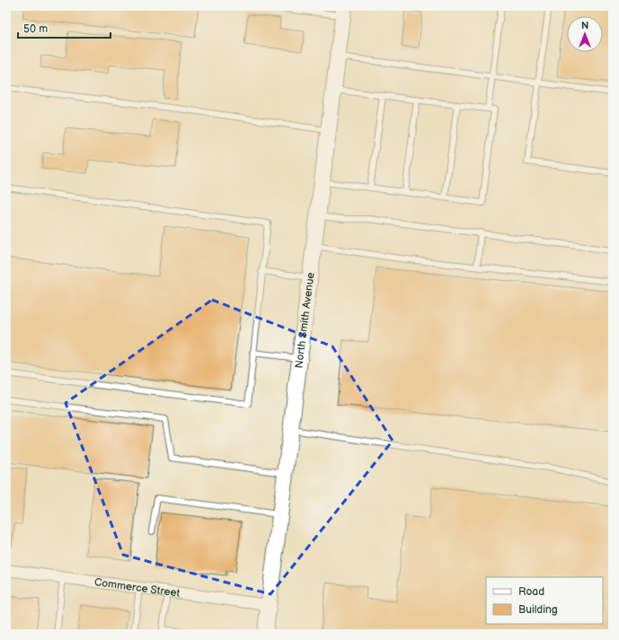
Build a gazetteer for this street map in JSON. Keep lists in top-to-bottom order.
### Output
{
  "streets": {
    "main road": ["North Smith Avenue"],
    "street": ["Commerce Street"]
  },
  "crossings": [
    ["North Smith Avenue", "Commerce Street"]
  ],
  "legend": ["Road", "Building"],
  "scale_bar": "50 m",
  "north": "top"
}
